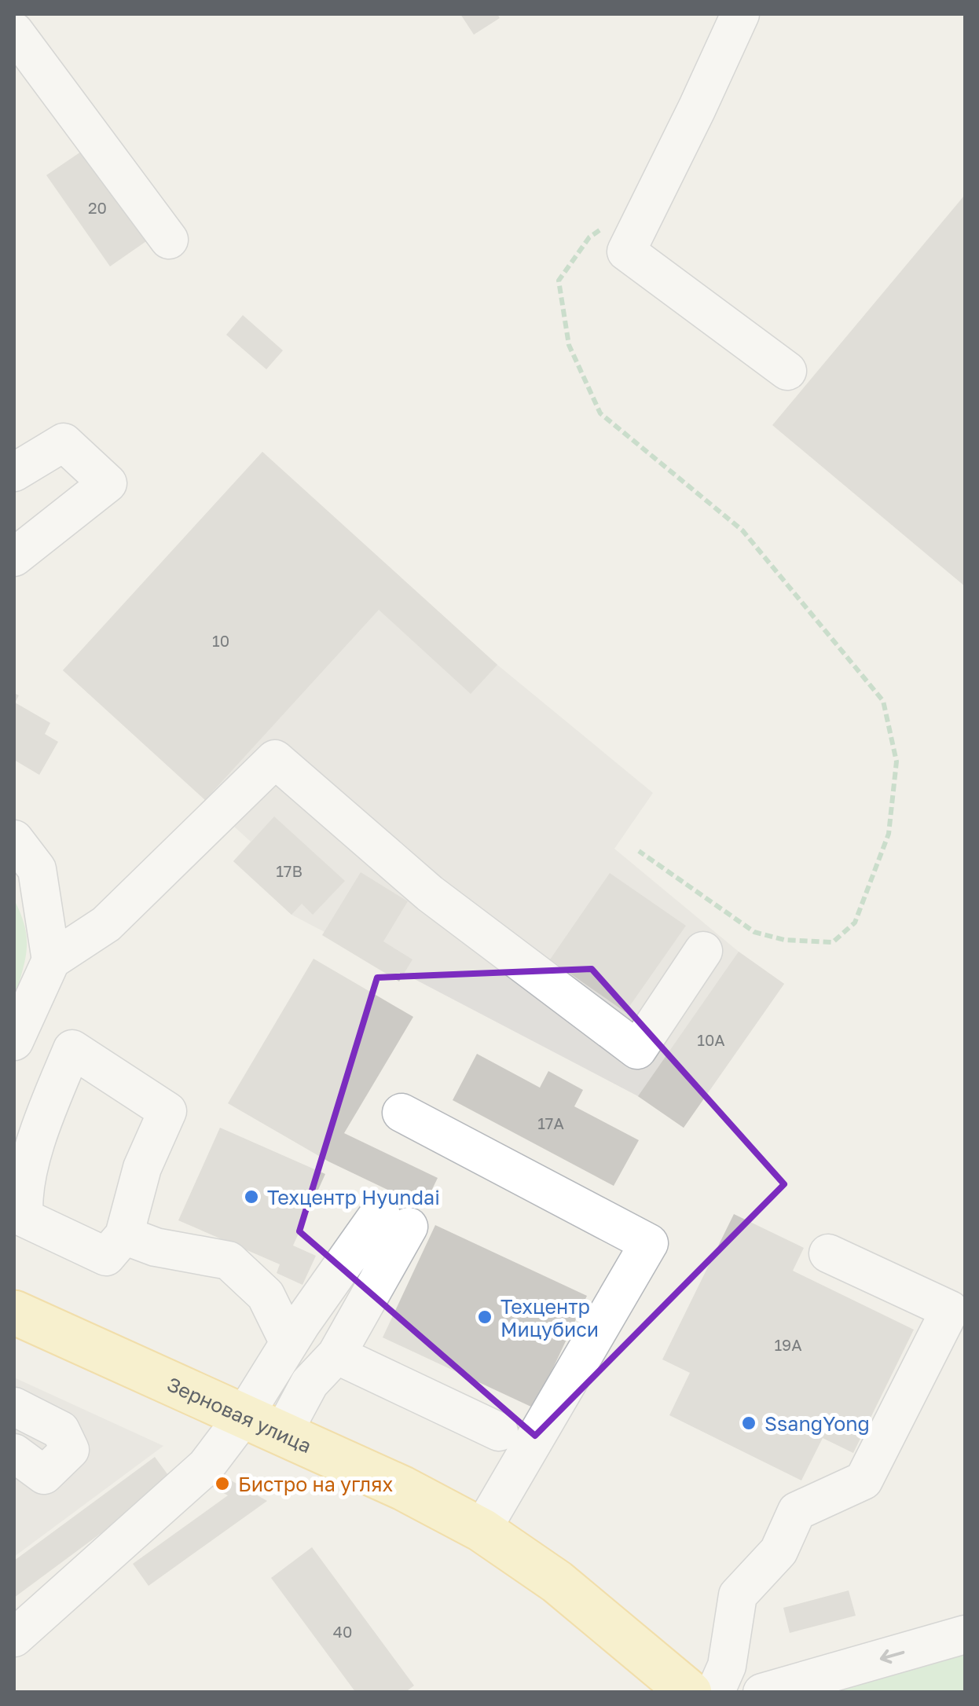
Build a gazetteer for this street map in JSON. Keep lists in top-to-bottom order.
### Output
{
  "streets": {
    "main road": ["Зерновая улица"]
  },
  "places": [
    "Техцентр Hyundai",
    "Техцентр Мицубиси",
    "SsangYong",
    "Бистро на углях"
  ],
  "house_numbers": [
    "20",
    "10",
    "17В",
    "10А",
    "17А",
    "19А",
    "40"
  ]
}
